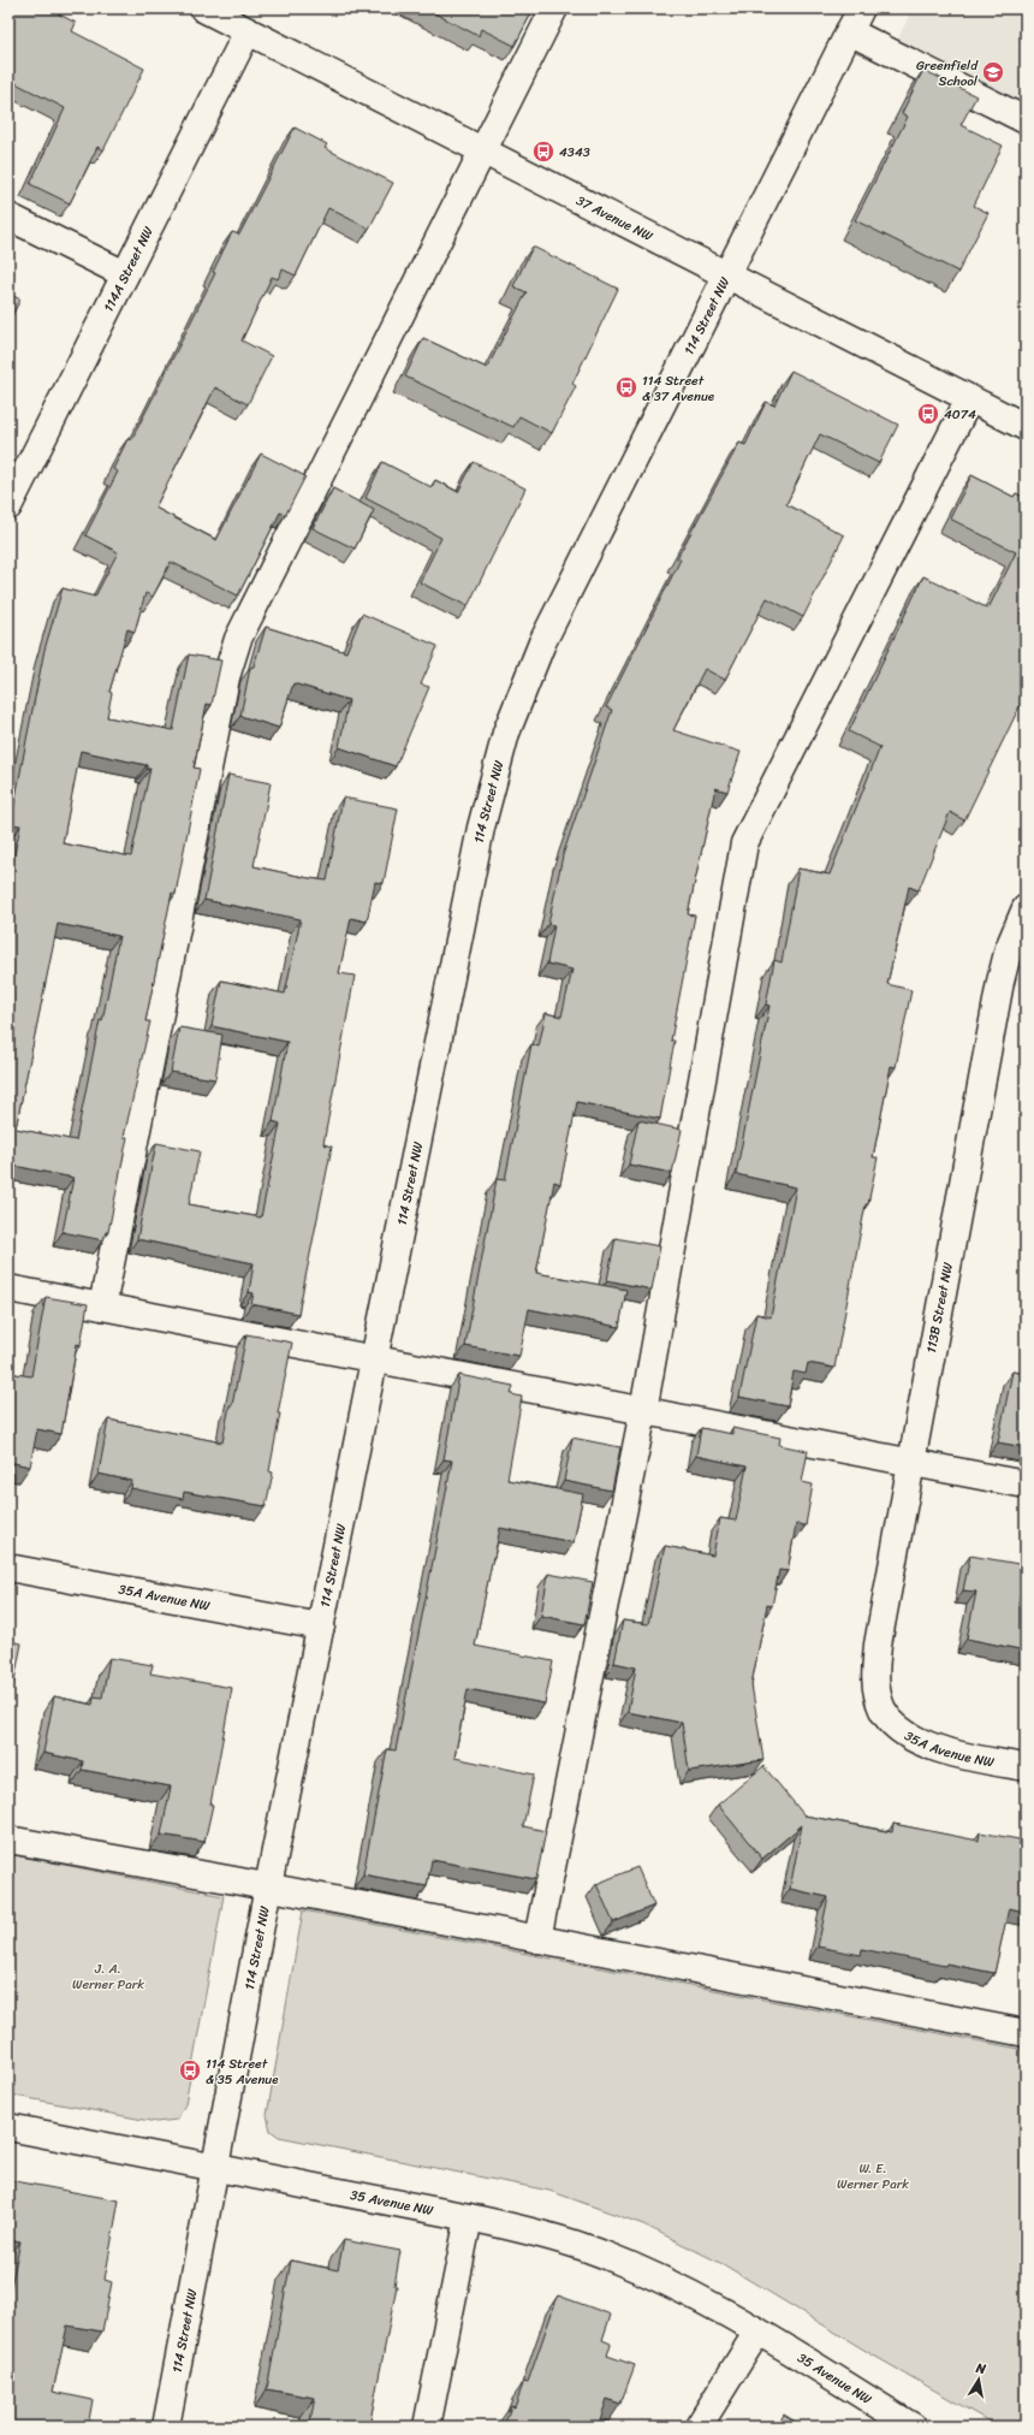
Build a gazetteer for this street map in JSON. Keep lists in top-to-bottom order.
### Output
{
  "streets": {
    "street": [
      "37 Avenue NW",
      "114A Street NW",
      "114 Street NW",
      "113B Street NW",
      "35A Avenue NW",
      "35 Avenue NW"
    ]
  },
  "crossings": [
    ["37 Avenue NW", "114A Street NW"],
    ["37 Avenue NW", "114 Street NW"],
    ["114 Street NW", "35A Avenue NW"],
    ["114 Street NW", "35 Avenue NW"],
    ["113B Street NW", "35A Avenue NW"]
  ],
  "parks": ["J. A. Werner Park", "W. E. Werner Park"],
  "places": {
    "school or university": ["Greenfield School"],
    "bus stop": [
      "4343",
      "114 Street & 37 Avenue",
      "4074",
      "114 Street & 35 Avenue"
    ]
  },
  "north": "top"
}
